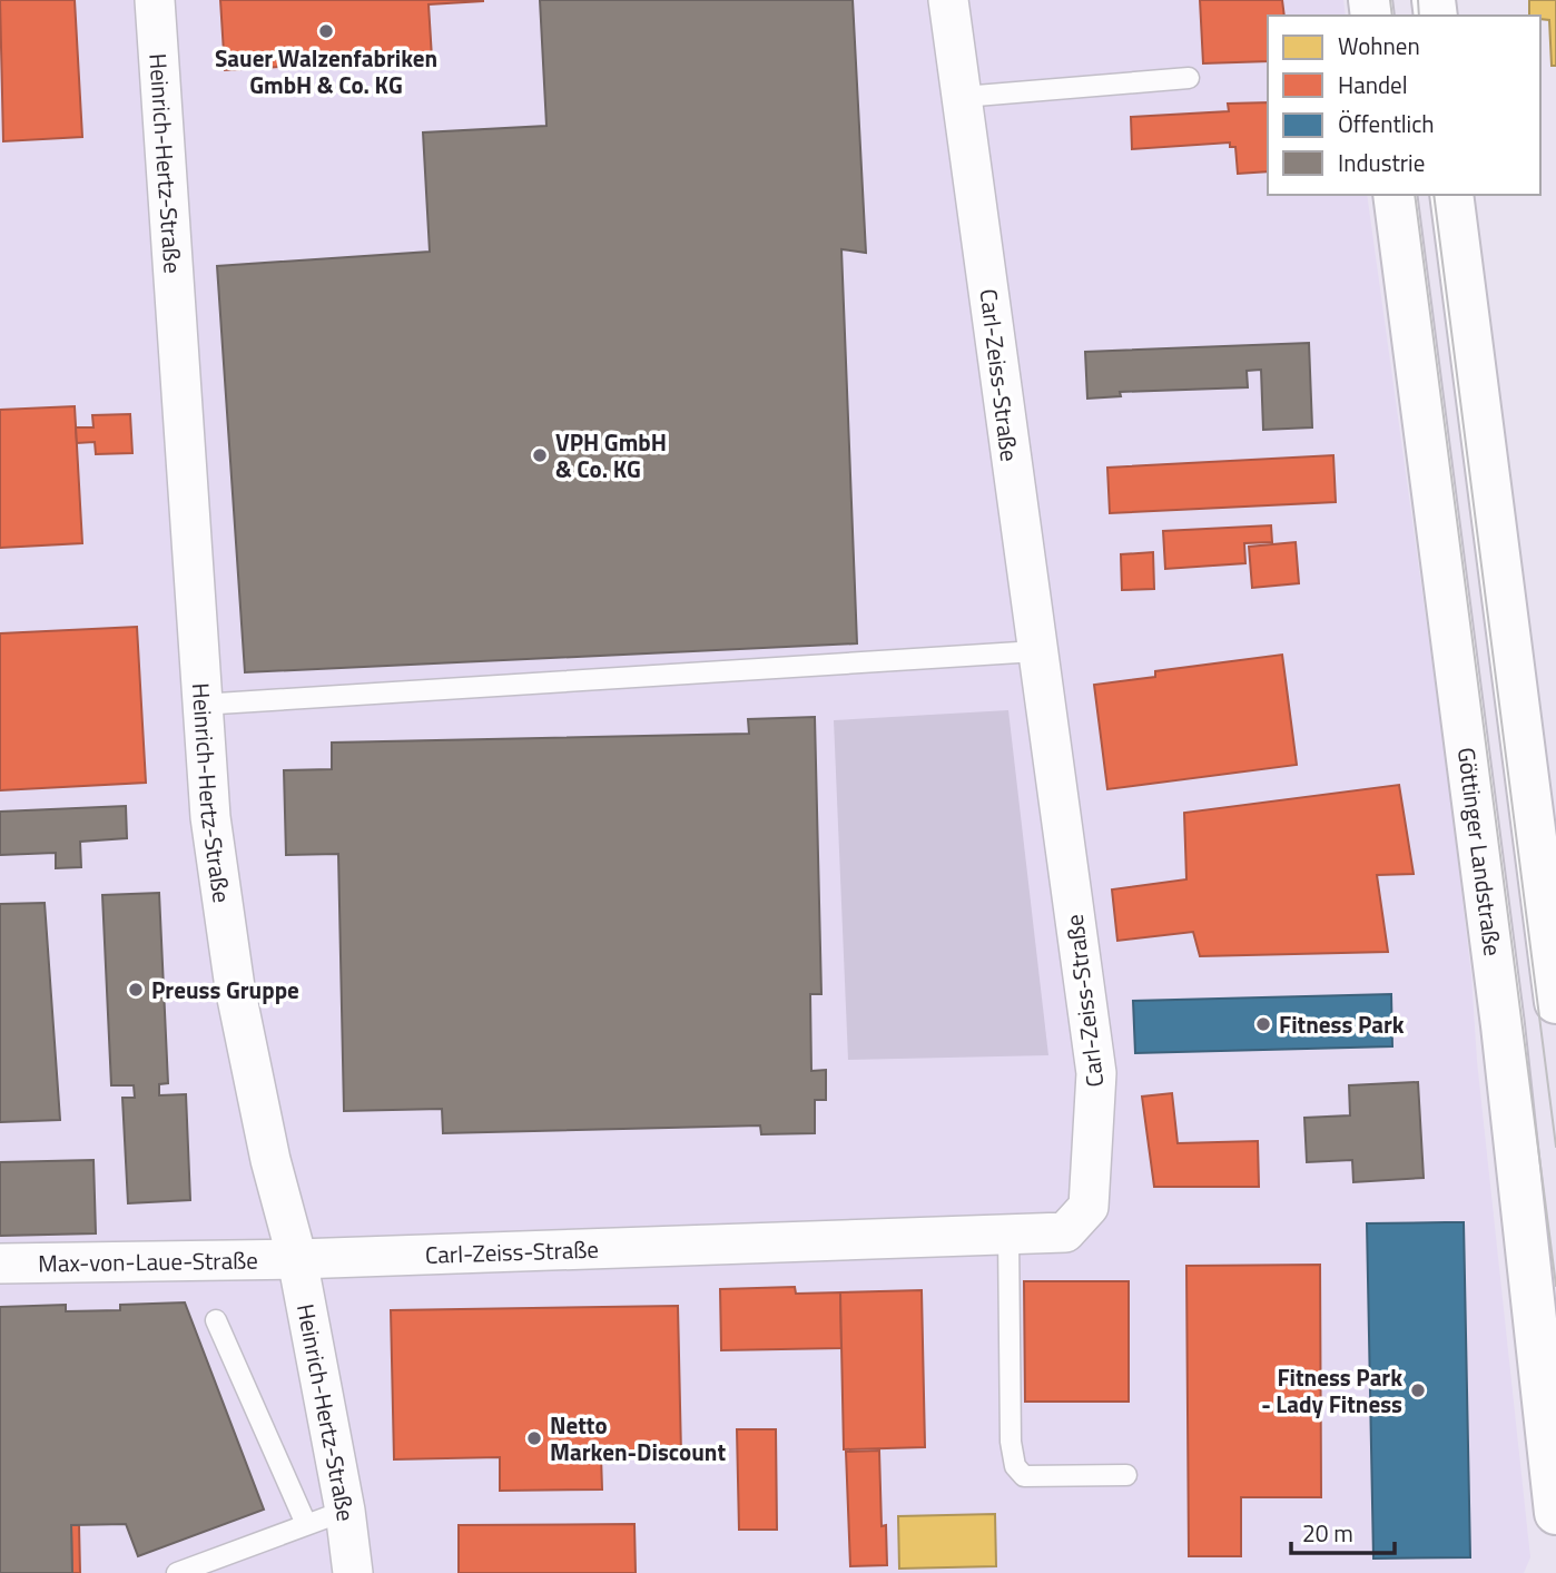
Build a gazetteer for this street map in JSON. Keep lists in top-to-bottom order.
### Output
{
  "streets": {
    "street": [
      "Heinrich-Hertz-Straße",
      "Carl-Zeiss-Straße",
      "Göttinger Landstraße",
      "Max-von-Laue-Straße"
    ]
  },
  "crossings": [
    ["Heinrich-Hertz-Straße", "Carl-Zeiss-Straße"],
    ["Heinrich-Hertz-Straße", "Max-von-Laue-Straße"],
    ["Carl-Zeiss-Straße", "Max-von-Laue-Straße"]
  ],
  "places": [
    "Sauer Walzenfabriken GmbH & Co. KG",
    "VPH GmbH & Co. KG",
    "Preuss Gruppe",
    "Fitness Park",
    "Fitness Park - Lady Fitness",
    "Netto Marken-Discount"
  ],
  "legend": [
    "Wohnen",
    "Handel",
    "Öffentlich",
    "Industrie"
  ],
  "scale_bar": "20 m"
}
